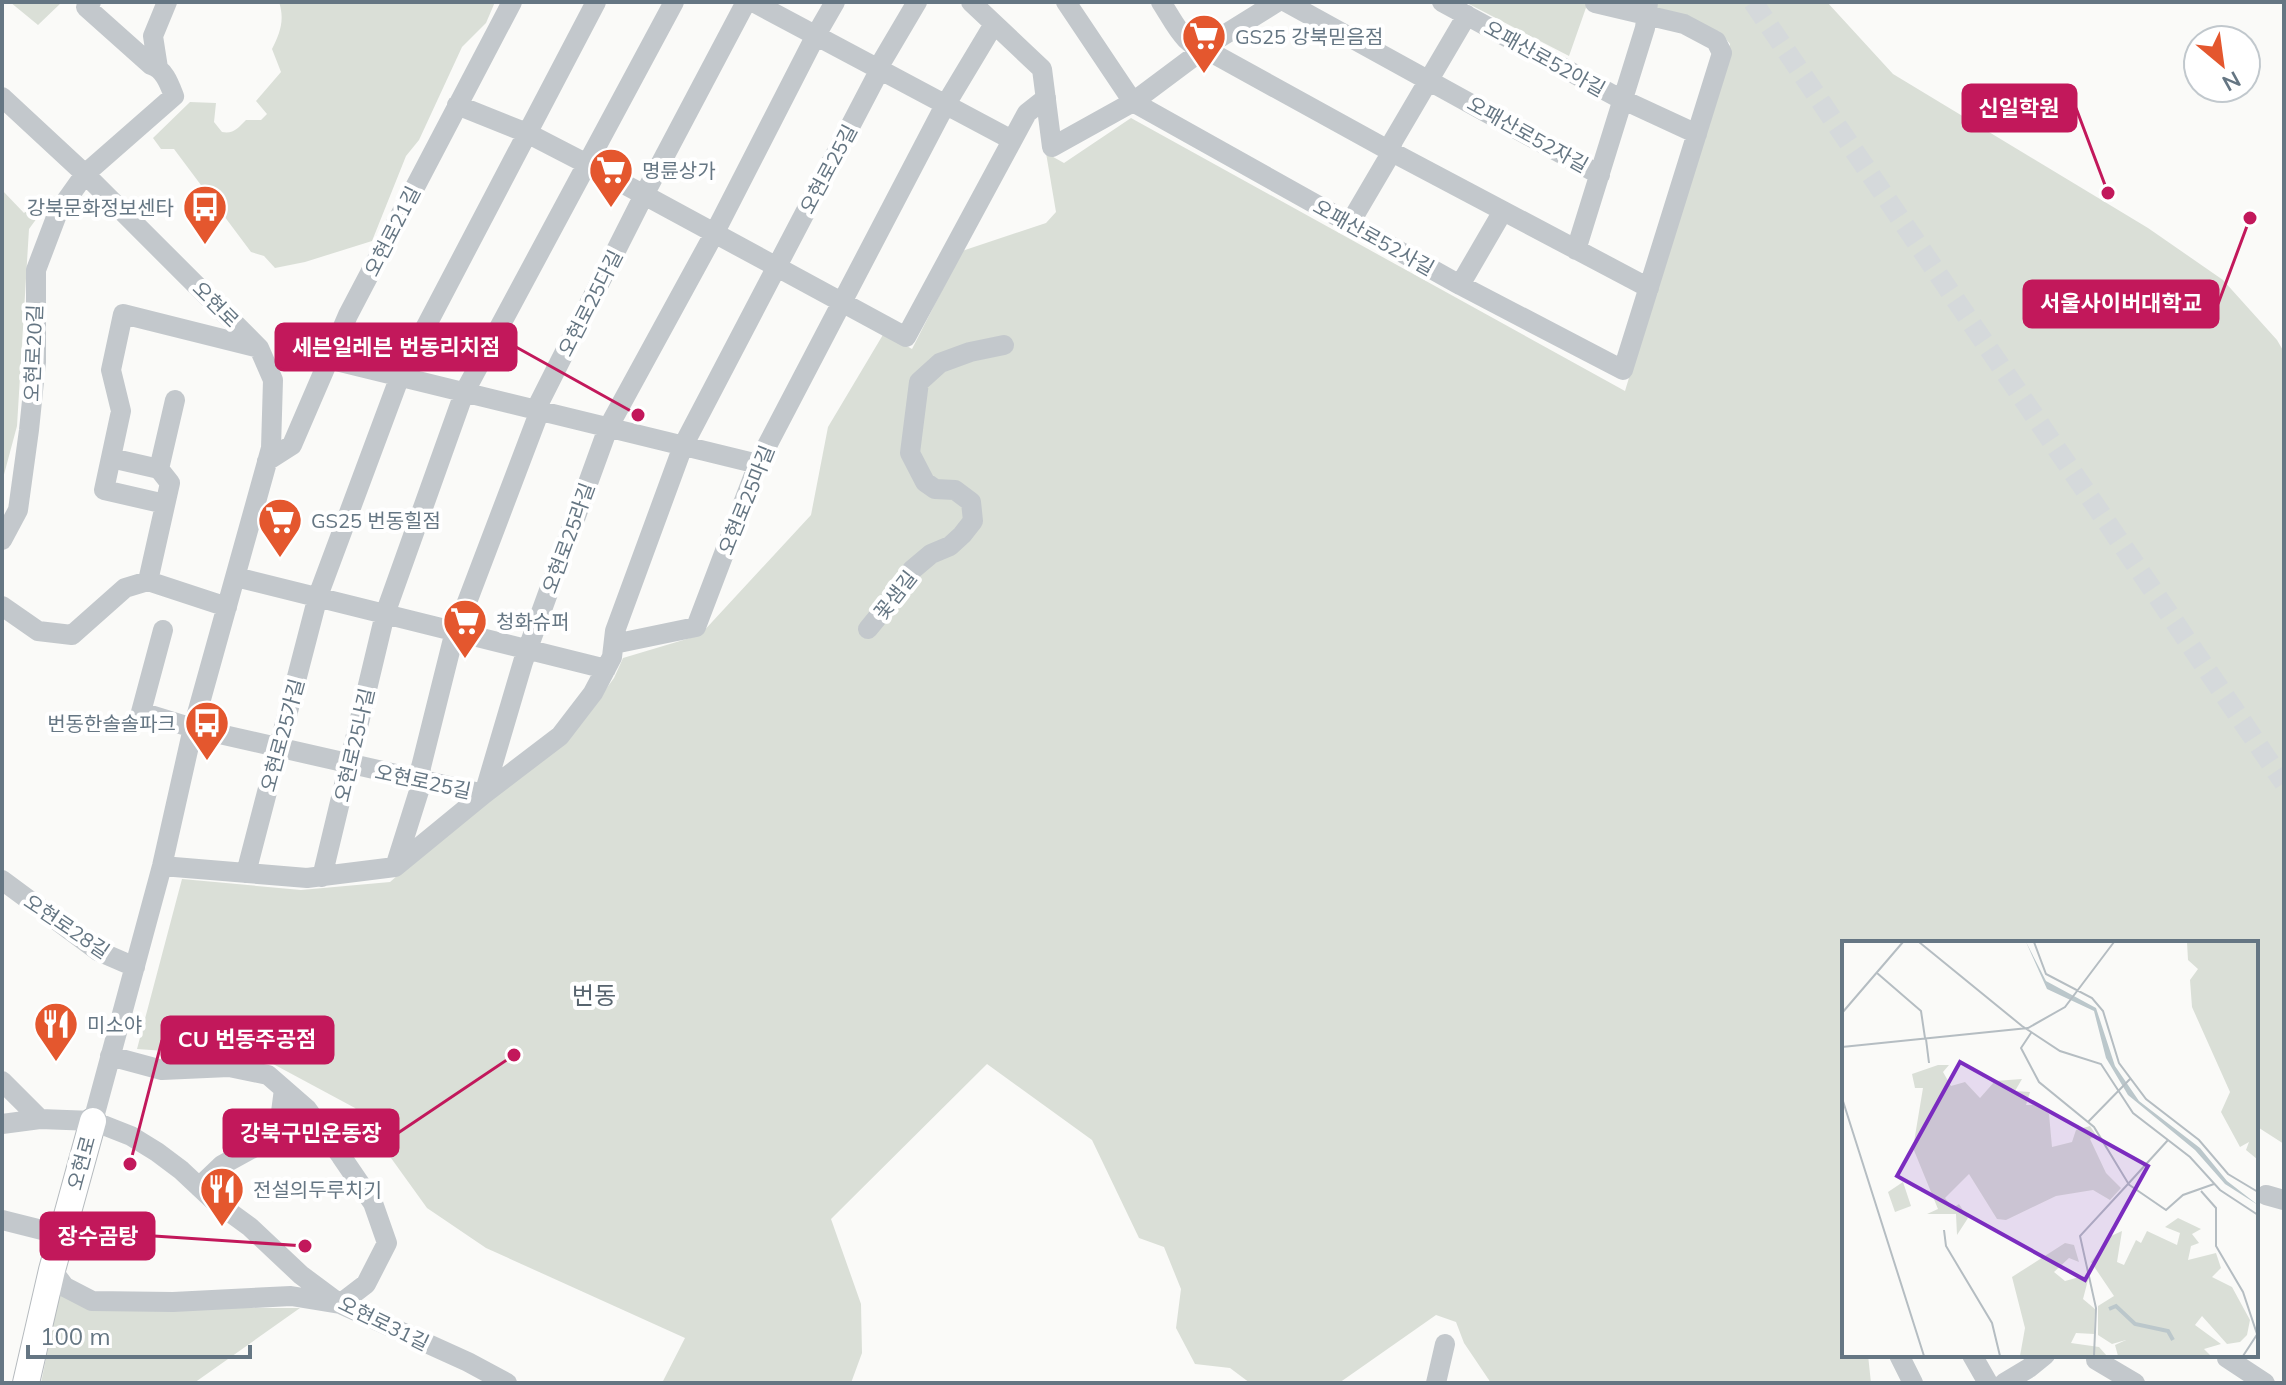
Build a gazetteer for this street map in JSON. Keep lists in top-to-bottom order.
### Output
{
  "streets": {
    "main road": ["오현로"],
    "street": [
      "오패산로52아길",
      "오패산로52자길",
      "오현로25길",
      "오현로21길",
      "오패산로52사길",
      "오현로25다길",
      "오현로20길",
      "오현로25마길",
      "오현로25라길",
      "꽃샘길",
      "오현로25가길",
      "오현로25나길",
      "오현로28길",
      "오현로31길"
    ]
  },
  "crossings": [
    ["오패산로52아길", "오패산로52자길"],
    ["오패산로52아길", "오패산로52사길"],
    ["오현로25길", "오현로25다길"],
    ["오현로25길", "오현로"],
    ["오현로25길", "오현로25마길"],
    ["오현로25길", "오현로25라길"],
    ["오현로25길", "오현로25가길"],
    ["오현로25길", "오현로25나길"],
    ["오현로21길", "오현로"],
    ["오현로", "오현로20길"],
    ["오현로", "오현로28길"],
    ["오현로", "오현로31길"]
  ],
  "districts": ["번동"],
  "places": {
    "supermarket": [
      "GS25 강북믿음점",
      "명륜상가",
      "GS25 번동힐점",
      "청화슈퍼"
    ],
    "other": [
      "신일학원",
      "서울사이버대학교",
      "세븐일레븐 번동리치점",
      "강북구민운동장",
      "CU 번동주공점",
      "장수곰탕"
    ],
    "bus stop": ["강북문화정보센타", "번동한솔솔파크"],
    "restaurant": ["미소야", "전설의두루치기"]
  },
  "scale_bar": "100 m",
  "north": "bottom right"
}
